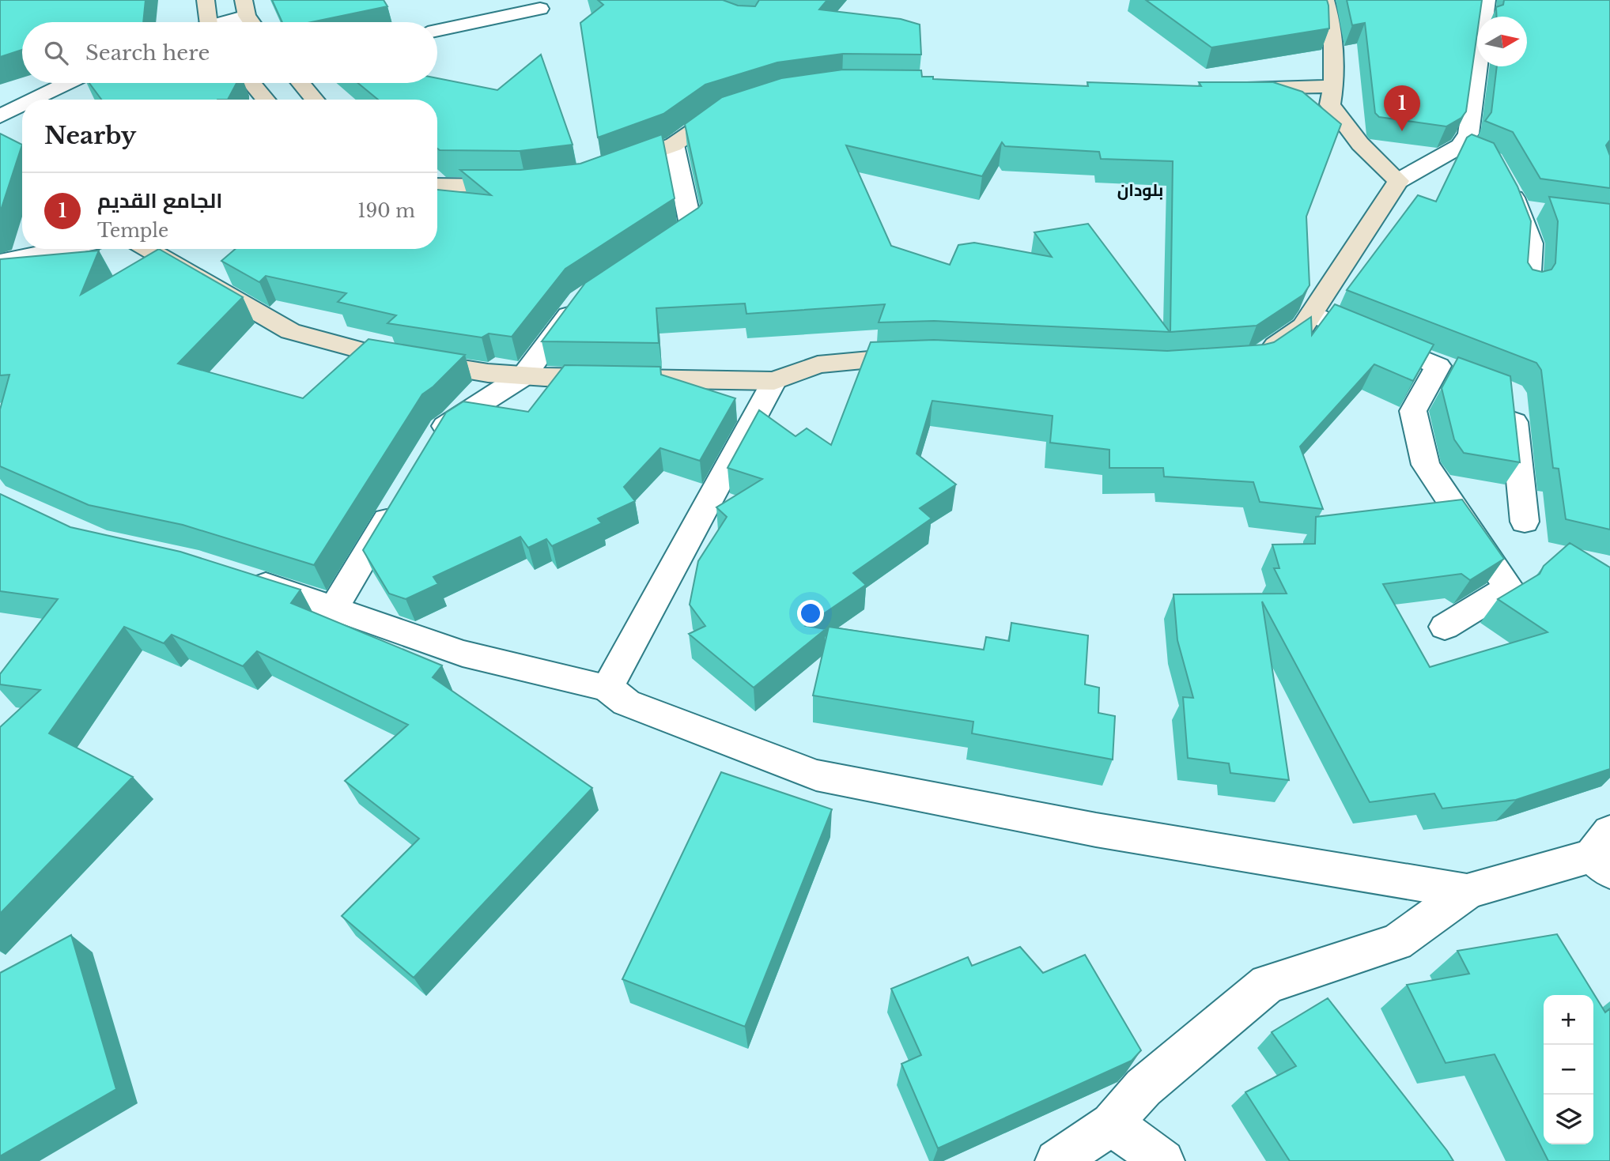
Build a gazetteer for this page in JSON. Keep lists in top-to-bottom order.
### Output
{
  "districts": ["بلودان"],
  "north": "right",
  "page": {
    "search": "Search here",
    "pins": "1",
    "heading": "Nearby",
    "list": [
      {
        "mark": "1",
        "name": "الجامع القديم",
        "note": "Temple",
        "value": "190 m"
      }
    ],
    "map_buttons": ["+", "−"]
  }
}
